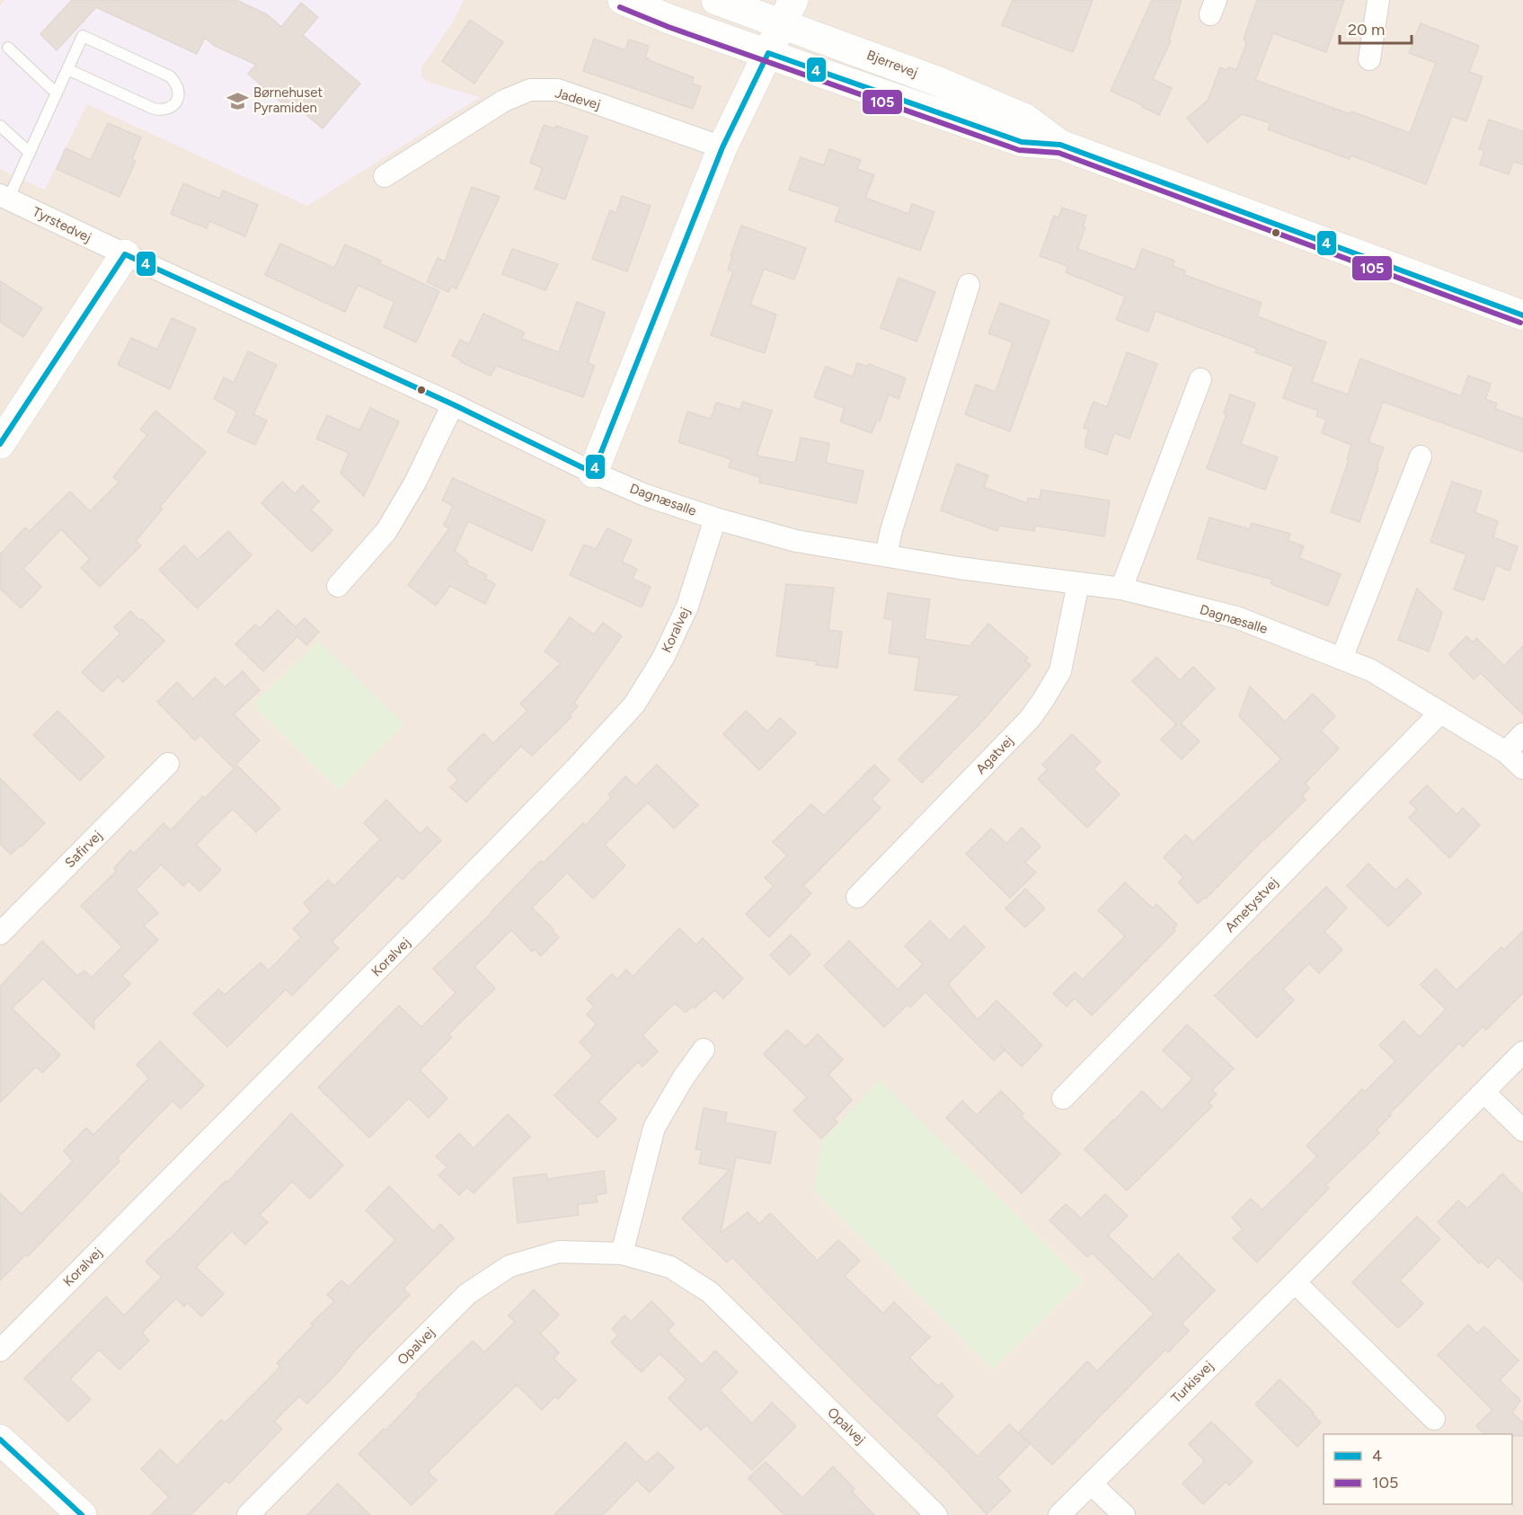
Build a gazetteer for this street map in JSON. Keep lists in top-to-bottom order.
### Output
{
  "streets": {
    "street": [
      "Bjerrevej",
      "Jadevej",
      "Tyrstedvej",
      "Dagnæsalle",
      "Koralvej",
      "Agatvej",
      "Safirvej",
      "Ametystvej",
      "Opalvej",
      "Turkisvej"
    ]
  },
  "crossings": [
    ["Tyrstedvej", "Dagnæsalle"],
    ["Dagnæsalle", "Koralvej"],
    ["Dagnæsalle", "Agatvej"],
    ["Dagnæsalle", "Ametystvej"]
  ],
  "places": {
    "school or university": ["Børnehuset Pyramiden"]
  },
  "lines": ["transit line 105", "transit line 4"],
  "legend": ["4", "105"],
  "scale_bar": "20 m"
}
